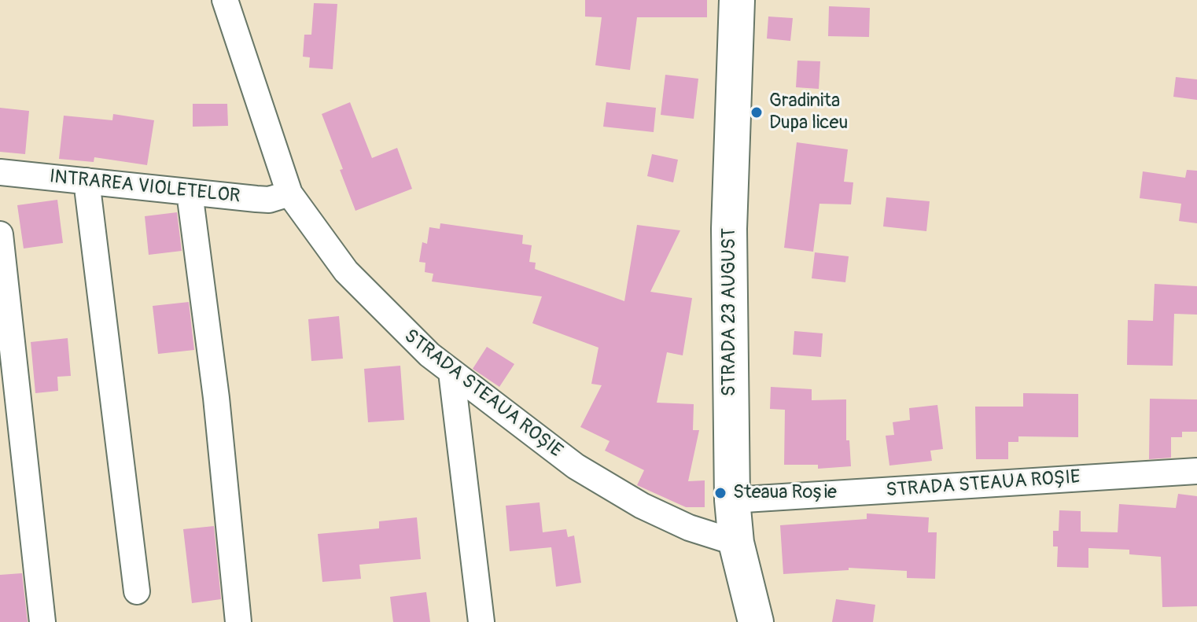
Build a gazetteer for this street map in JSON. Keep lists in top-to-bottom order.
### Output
{
  "streets": {
    "main road": ["STRADA 23 AUGUST"],
    "street": ["INTRAREA VIOLETELOR", "STRADA STEAUA ROȘIE"]
  },
  "crossings": [
    ["INTRAREA VIOLETELOR", "STRADA STEAUA ROȘIE"],
    ["STRADA 23 AUGUST", "STRADA STEAUA ROȘIE"]
  ],
  "places": ["Gradinita Dupa liceu", "Steaua Roșie"]
}
